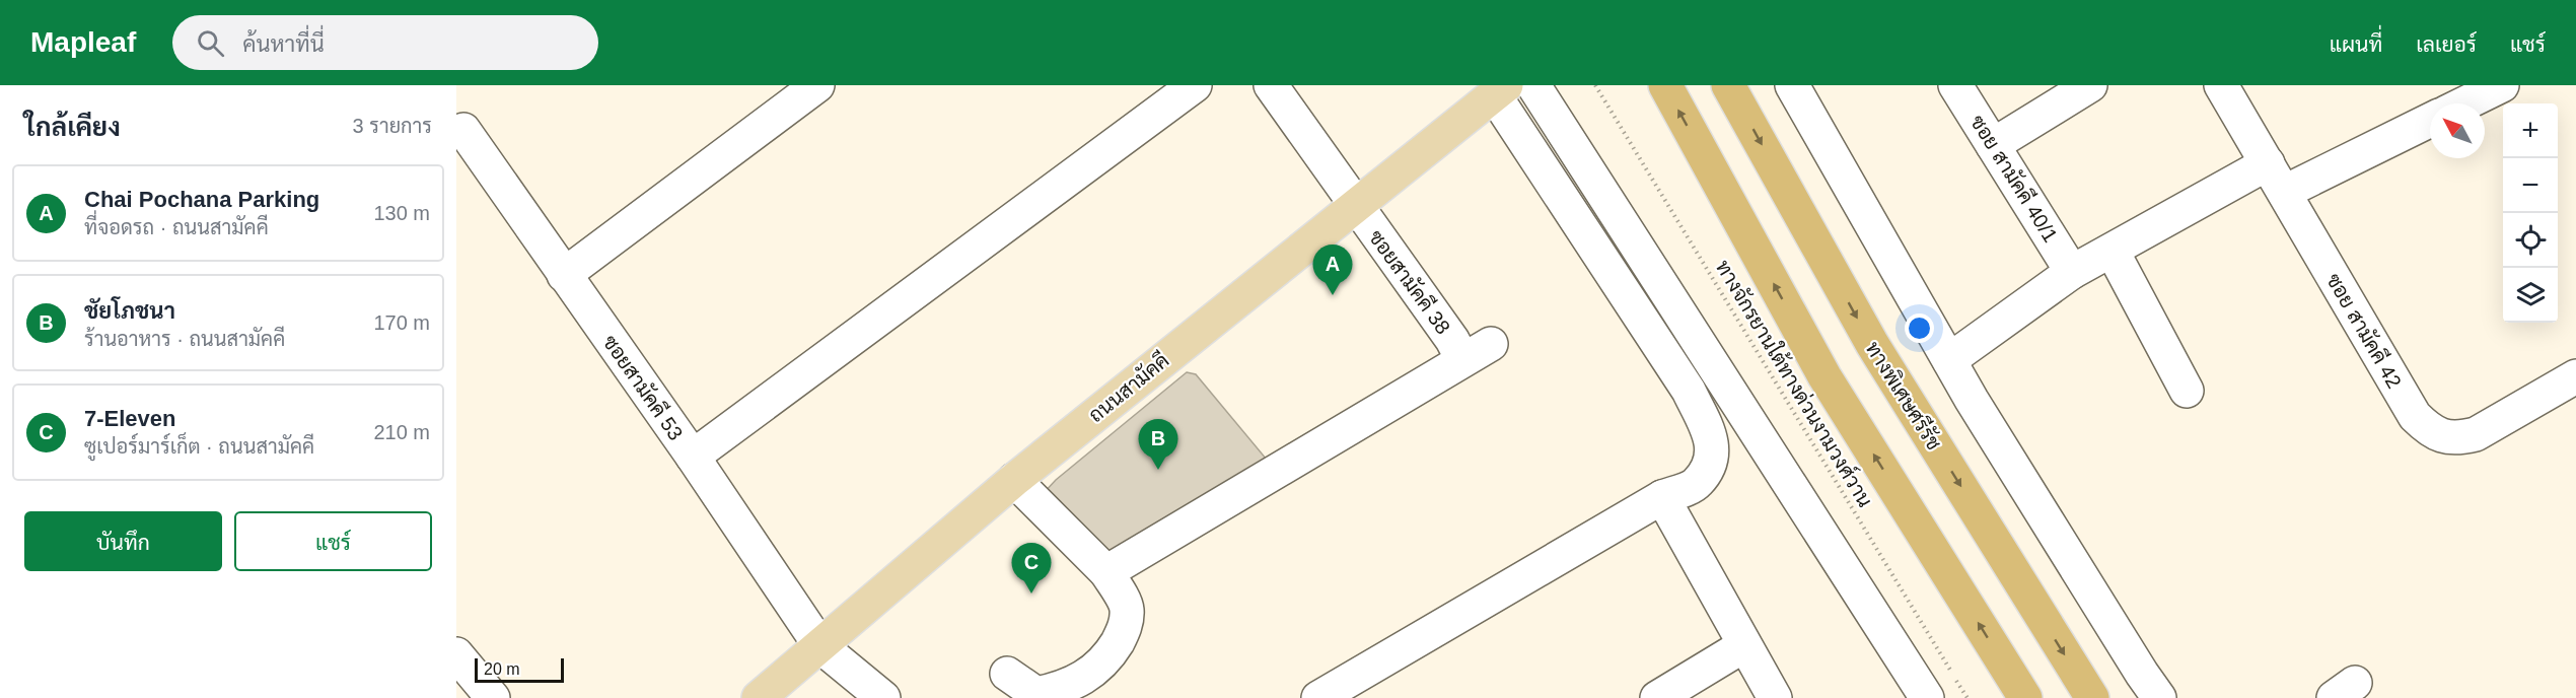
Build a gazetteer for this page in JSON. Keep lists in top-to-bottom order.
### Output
{
  "streets": {
    "highway": ["ทางพิเศษศรีรัช"],
    "main road": ["ถนนสามัคคี"],
    "street": [
      "ซอย สามัคคี 40/1",
      "ซอยสามัคคี 38",
      "ซอย สามัคคี 42",
      "ซอยสามัคคี 53"
    ],
    "path": ["ทางจักรยานใต้ทางด่วนงามวงศ์วาน"]
  },
  "crossings": [
    ["ซอยสามัคคี 38", "ถนนสามัคคี"],
    ["ซอยสามัคคี 53", "ถนนสามัคคี"]
  ],
  "scale_bar": "20 m",
  "north": "top left",
  "page": {
    "header": "Mapleaf",
    "search": "ค้นหาที่นี่",
    "nav": ["แผนที่", "เลเยอร์", "แชร์"],
    "heading": ["ใกล้เคียง", "3 รายการ"],
    "map_buttons": ["+", "−"],
    "list": [
      {
        "mark": "A",
        "name": "Chai Pochana Parking",
        "note": "ที่จอดรถ · ถนนสามัคคี",
        "value": "130 m"
      },
      {
        "mark": "B",
        "name": "ชัยโภชนา",
        "note": "ร้านอาหาร · ถนนสามัคคี",
        "value": "170 m"
      },
      {
        "mark": "C",
        "name": "7-Eleven",
        "note": "ซูเปอร์มาร์เก็ต · ถนนสามัคคี",
        "value": "210 m"
      }
    ],
    "pins": ["A", "B", "C"],
    "buttons": ["บันทึก", "แชร์"],
    "scale": "20 m"
  }
}
